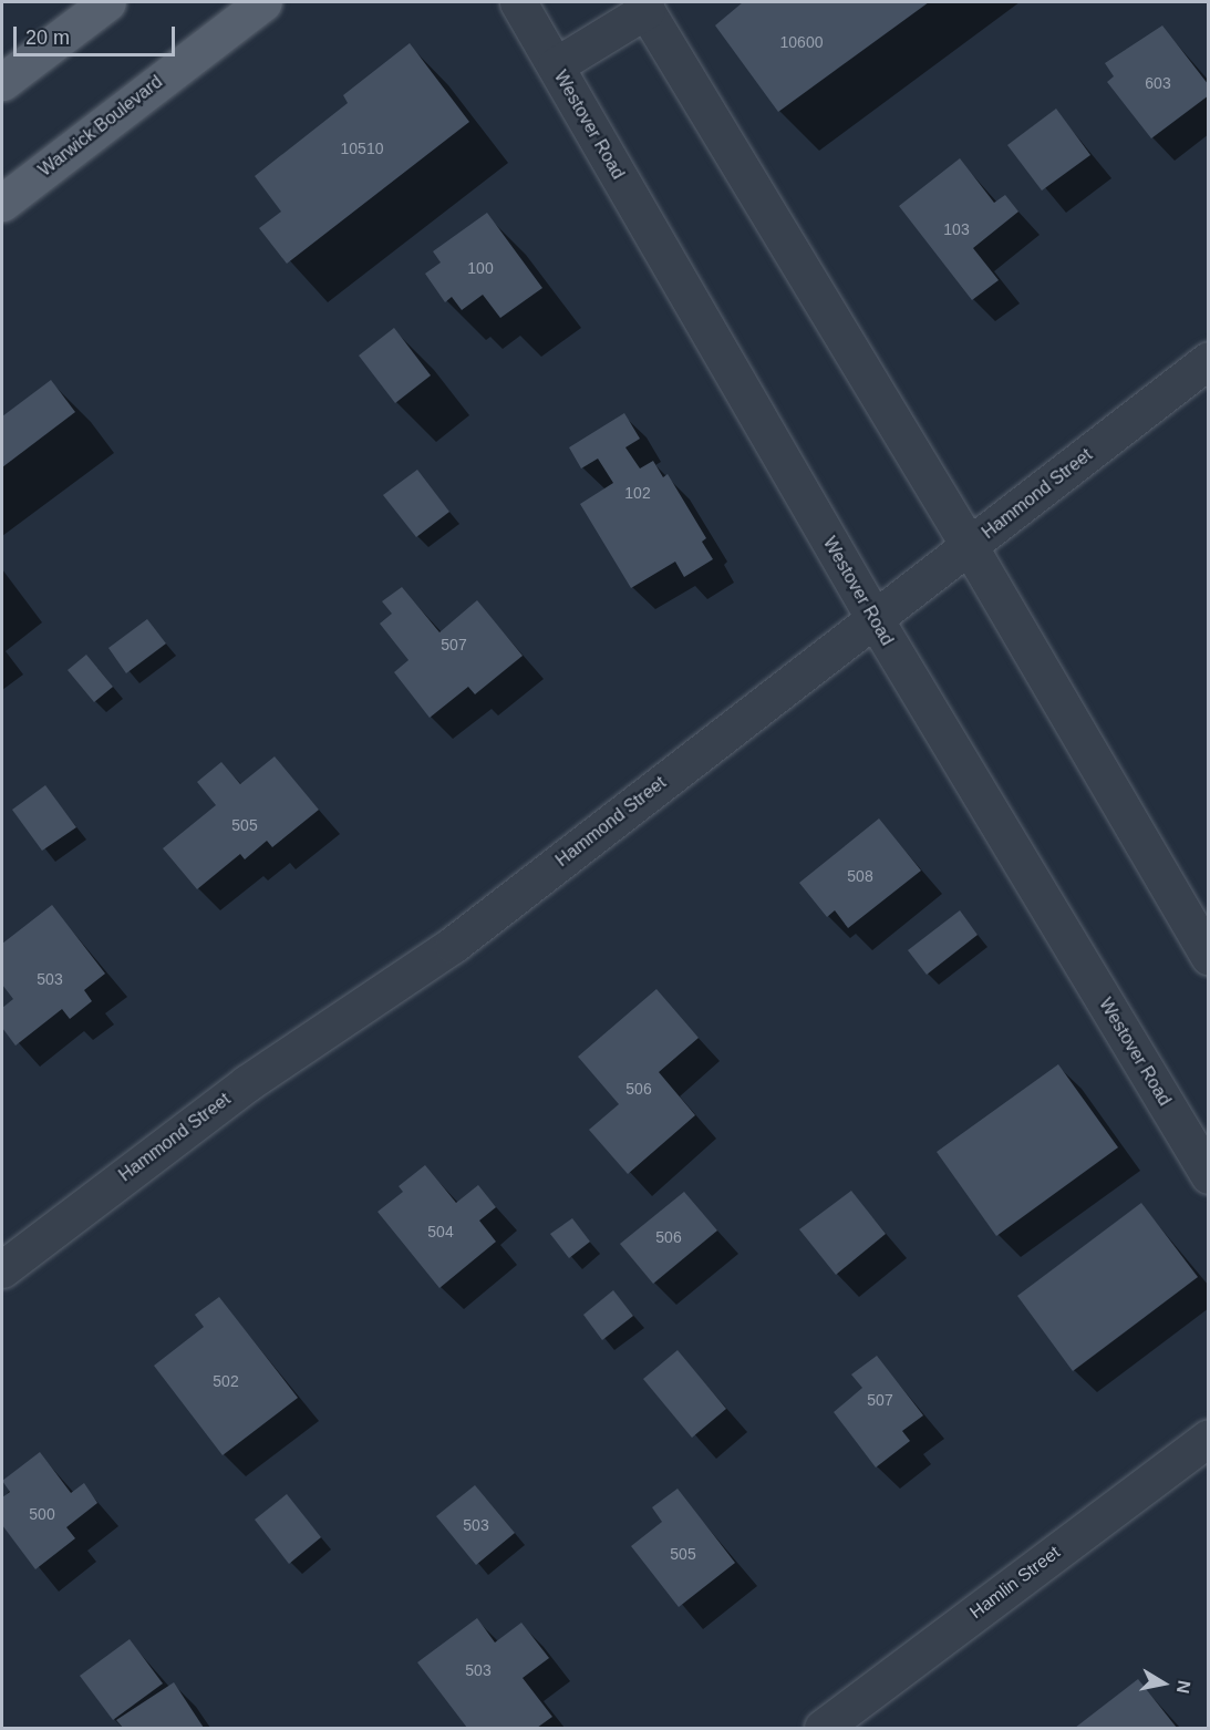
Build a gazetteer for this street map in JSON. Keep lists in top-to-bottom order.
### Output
{
  "streets": {
    "main road": ["Warwick Boulevard"],
    "street": ["Westover Road", "Hammond Street", "Hamlin Street"]
  },
  "crossings": [
    ["Westover Road", "Hammond Street"]
  ],
  "house_numbers": [
    "10600",
    "603",
    "10510",
    "103",
    "100",
    "102",
    "507",
    "505",
    "508",
    "503",
    "506",
    "504",
    "506",
    "502",
    "507",
    "500",
    "503",
    "505",
    "503"
  ],
  "scale_bar": "20 m",
  "north": "right"
}
